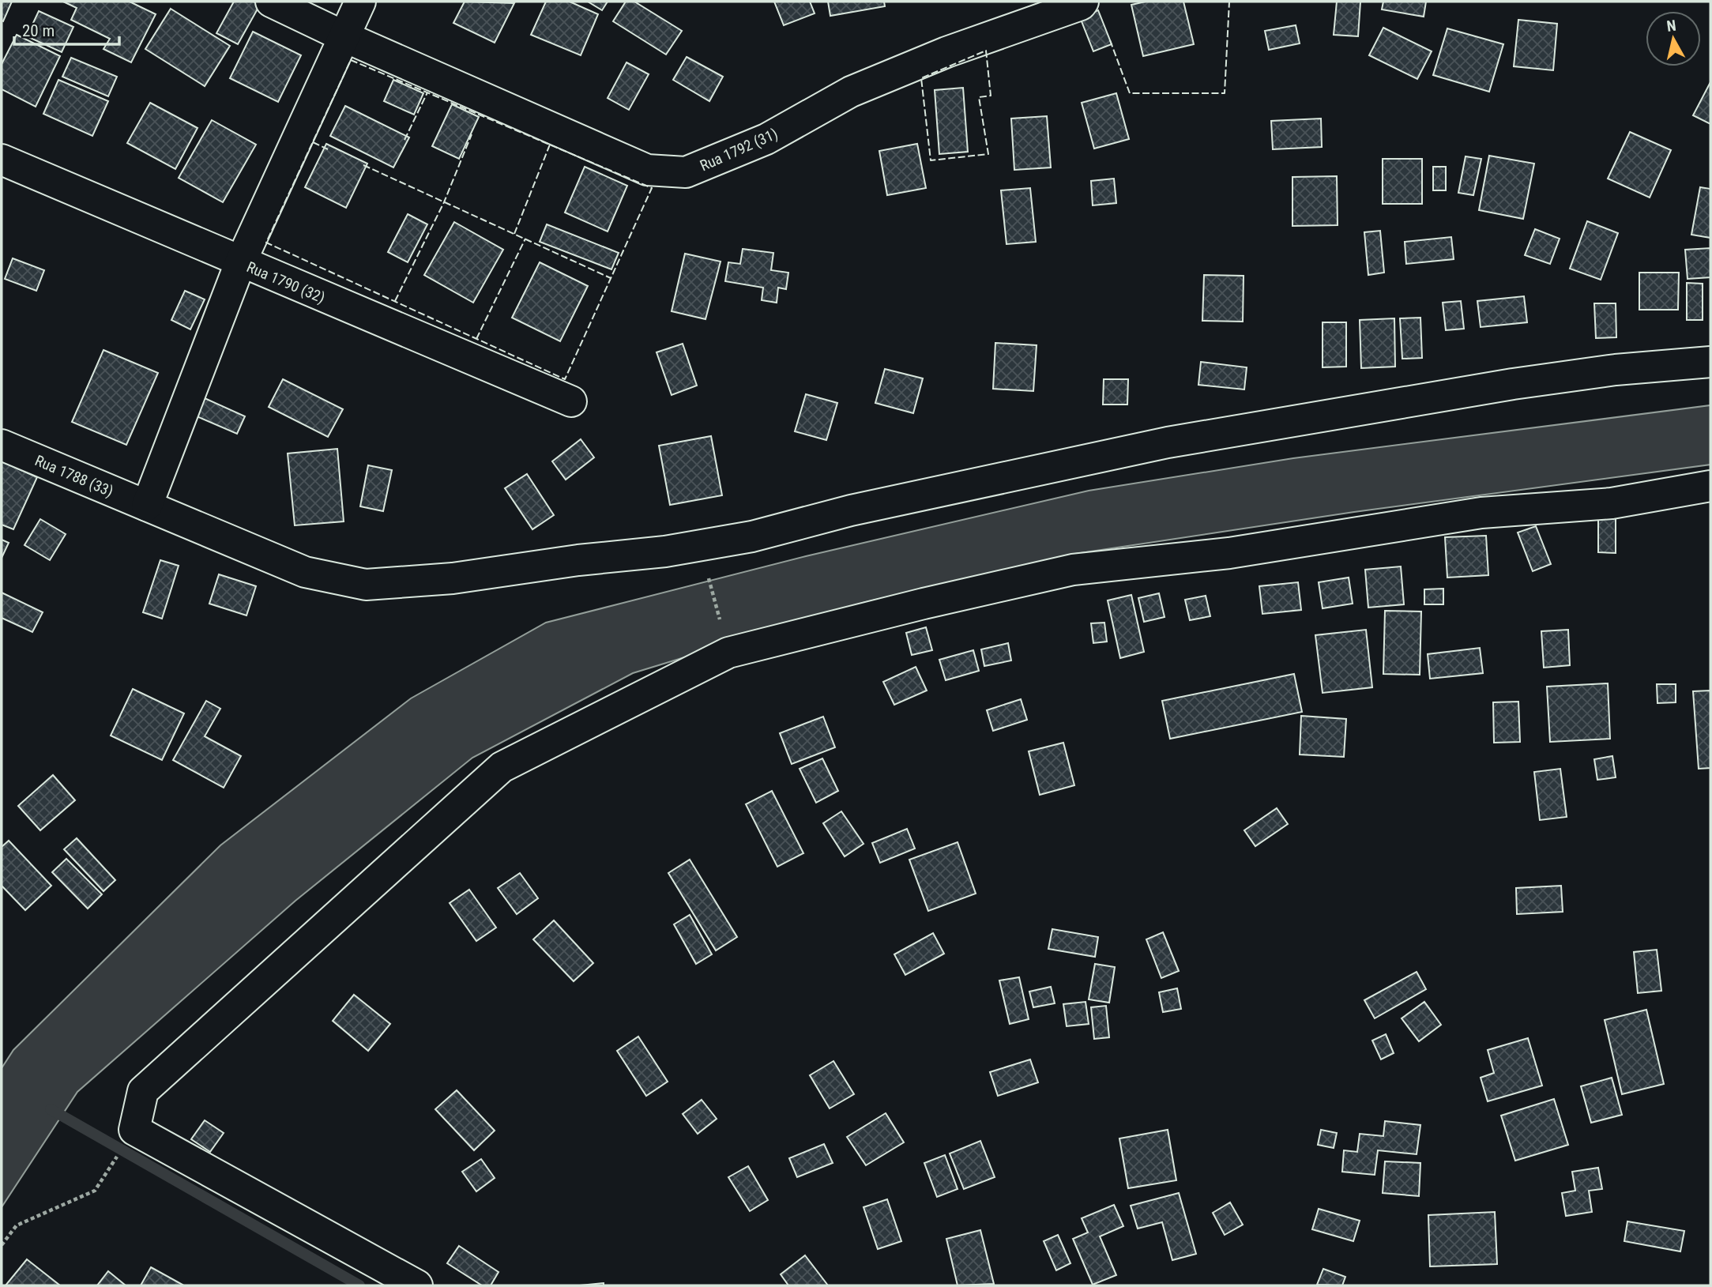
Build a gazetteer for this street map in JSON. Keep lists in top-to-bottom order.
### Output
{
  "streets": {
    "street": ["Rua 1792 (31)", "Rua 1790 (32)", "Rua 1788 (33)"]
  },
  "scale_bar": "20 m",
  "north": "top"
}
